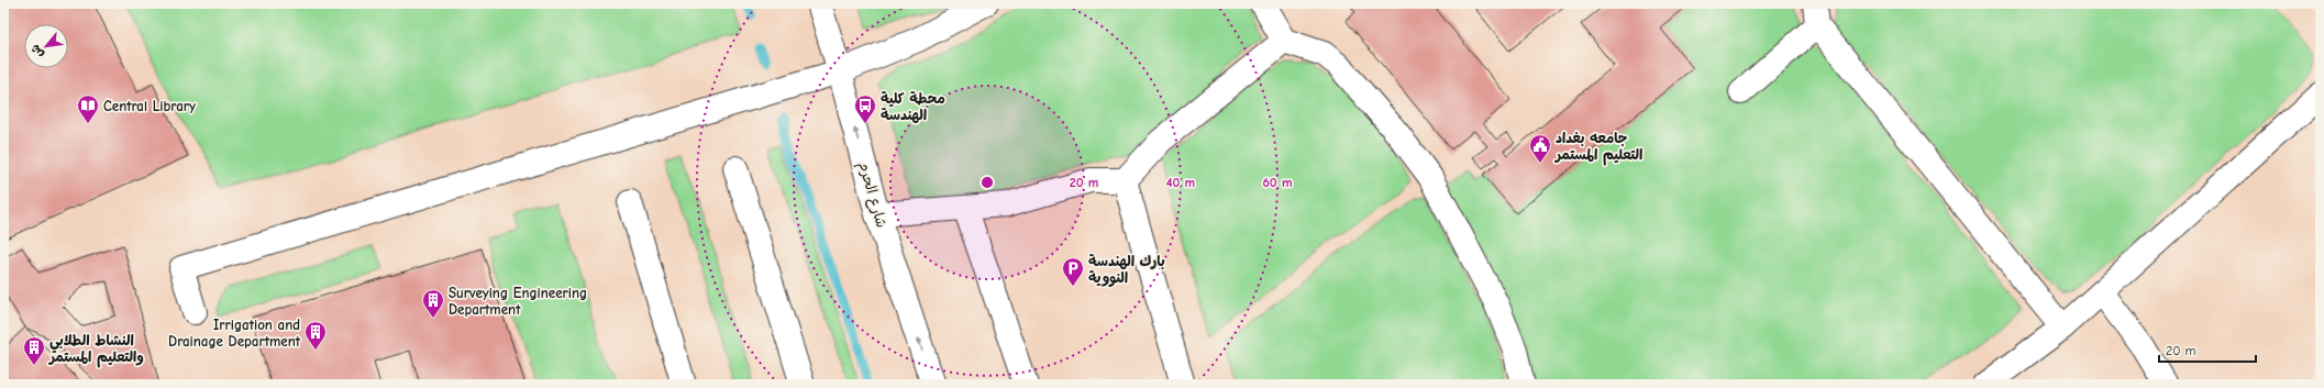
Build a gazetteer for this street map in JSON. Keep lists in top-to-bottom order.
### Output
{
  "streets": {
    "street": ["شارع الحرم"]
  },
  "places": {
    "library": ["Central Library"],
    "bus stop": ["محطة كلية الهندسة"],
    "public building": ["جامعه بغداد التعليم المستمر"],
    "parking": ["بارك الهندسة النووية"],
    "building": ["Surveying Engineering Department", "Irrigation and Drainage Department", "النشاط الطلابي والتعليم المستمر"]
  },
  "scale_bar": "20 m",
  "north": "bottom left",
  "rings": ["20 m", "40 m", "60 m"]
}
